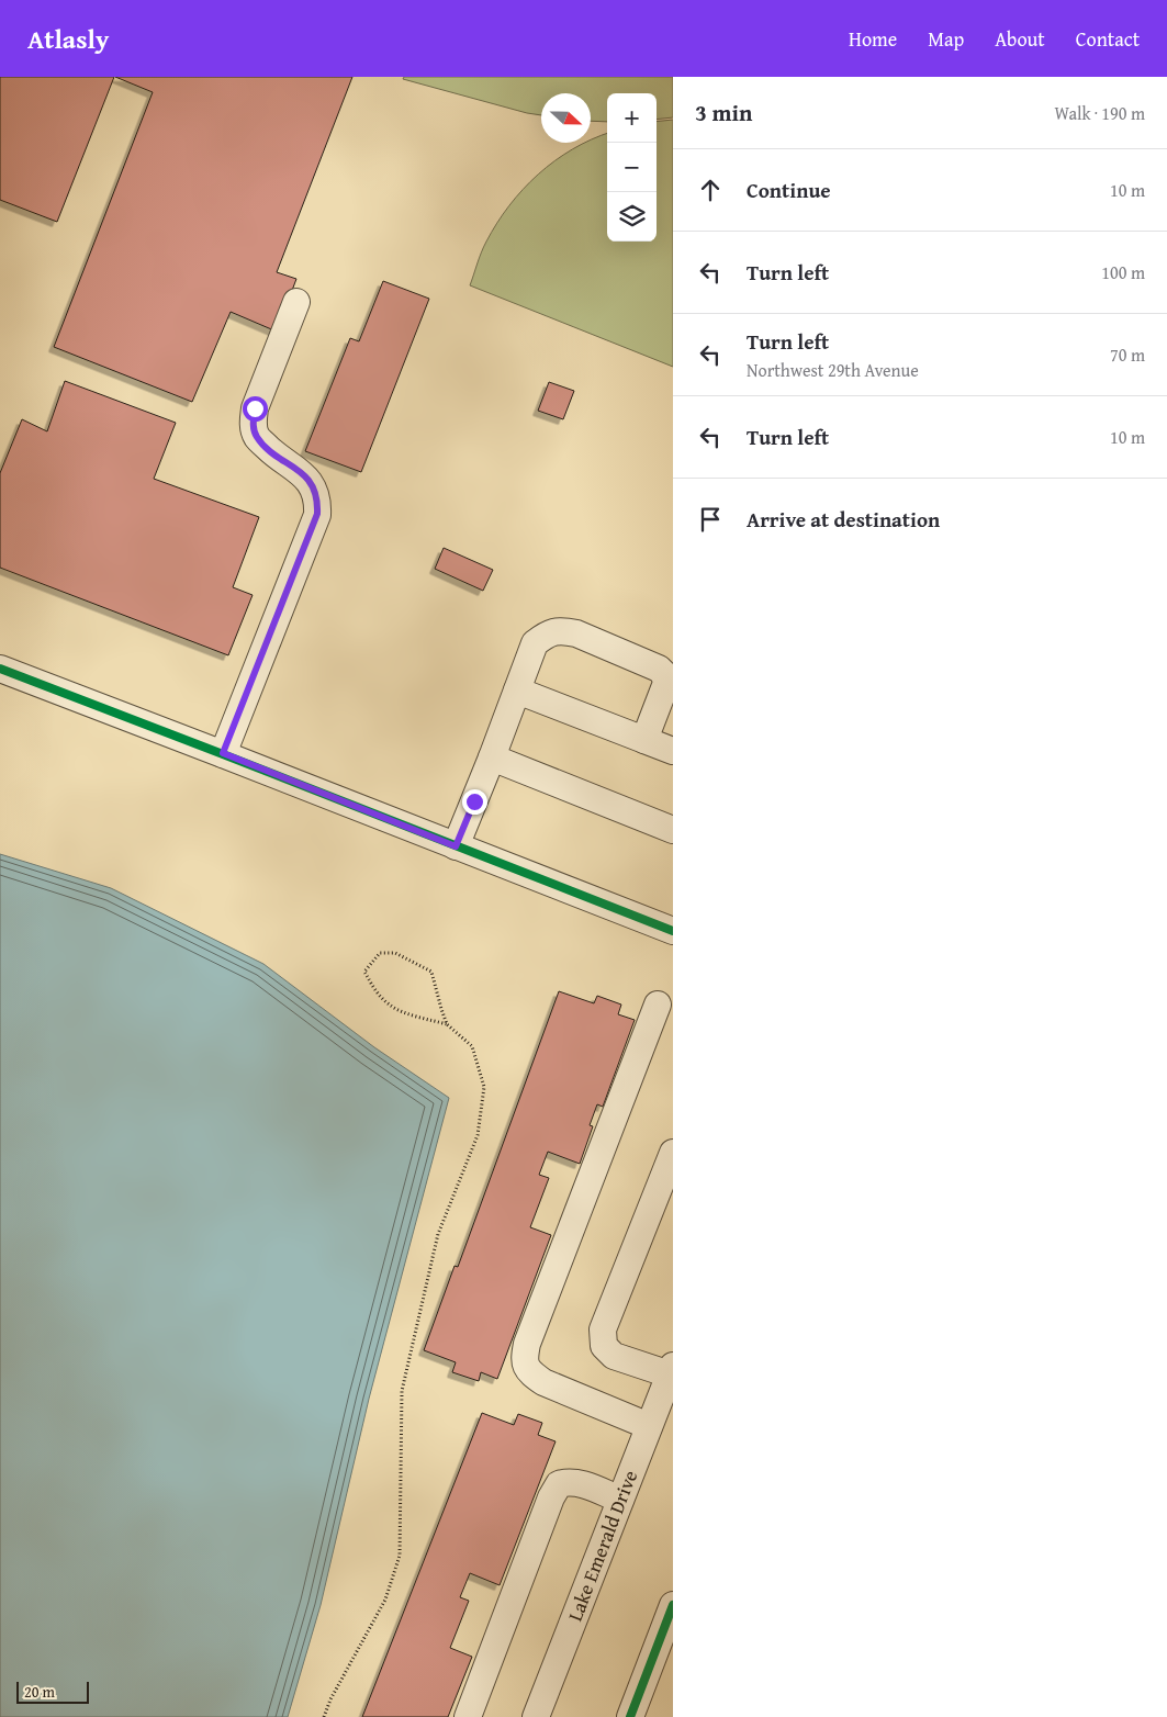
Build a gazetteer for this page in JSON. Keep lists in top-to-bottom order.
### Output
{
  "streets": {
    "street": ["Lake Emerald Drive"]
  },
  "scale_bar": "20 m",
  "north": "right",
  "page": {
    "header": "Atlasly",
    "nav": [
      "Home",
      "Map",
      "About",
      "Contact"
    ],
    "heading": ["3 min", "Walk · 190 m"],
    "map_buttons": ["+", "−"],
    "list": [
      ["Continue", "10 m"],
      ["Turn left", "100 m"],
      ["Turn left", "Northwest 29th Avenue", "70 m"],
      ["Turn left", "10 m"],
      "Arrive at destination"
    ],
    "scale": "20 m"
  }
}
